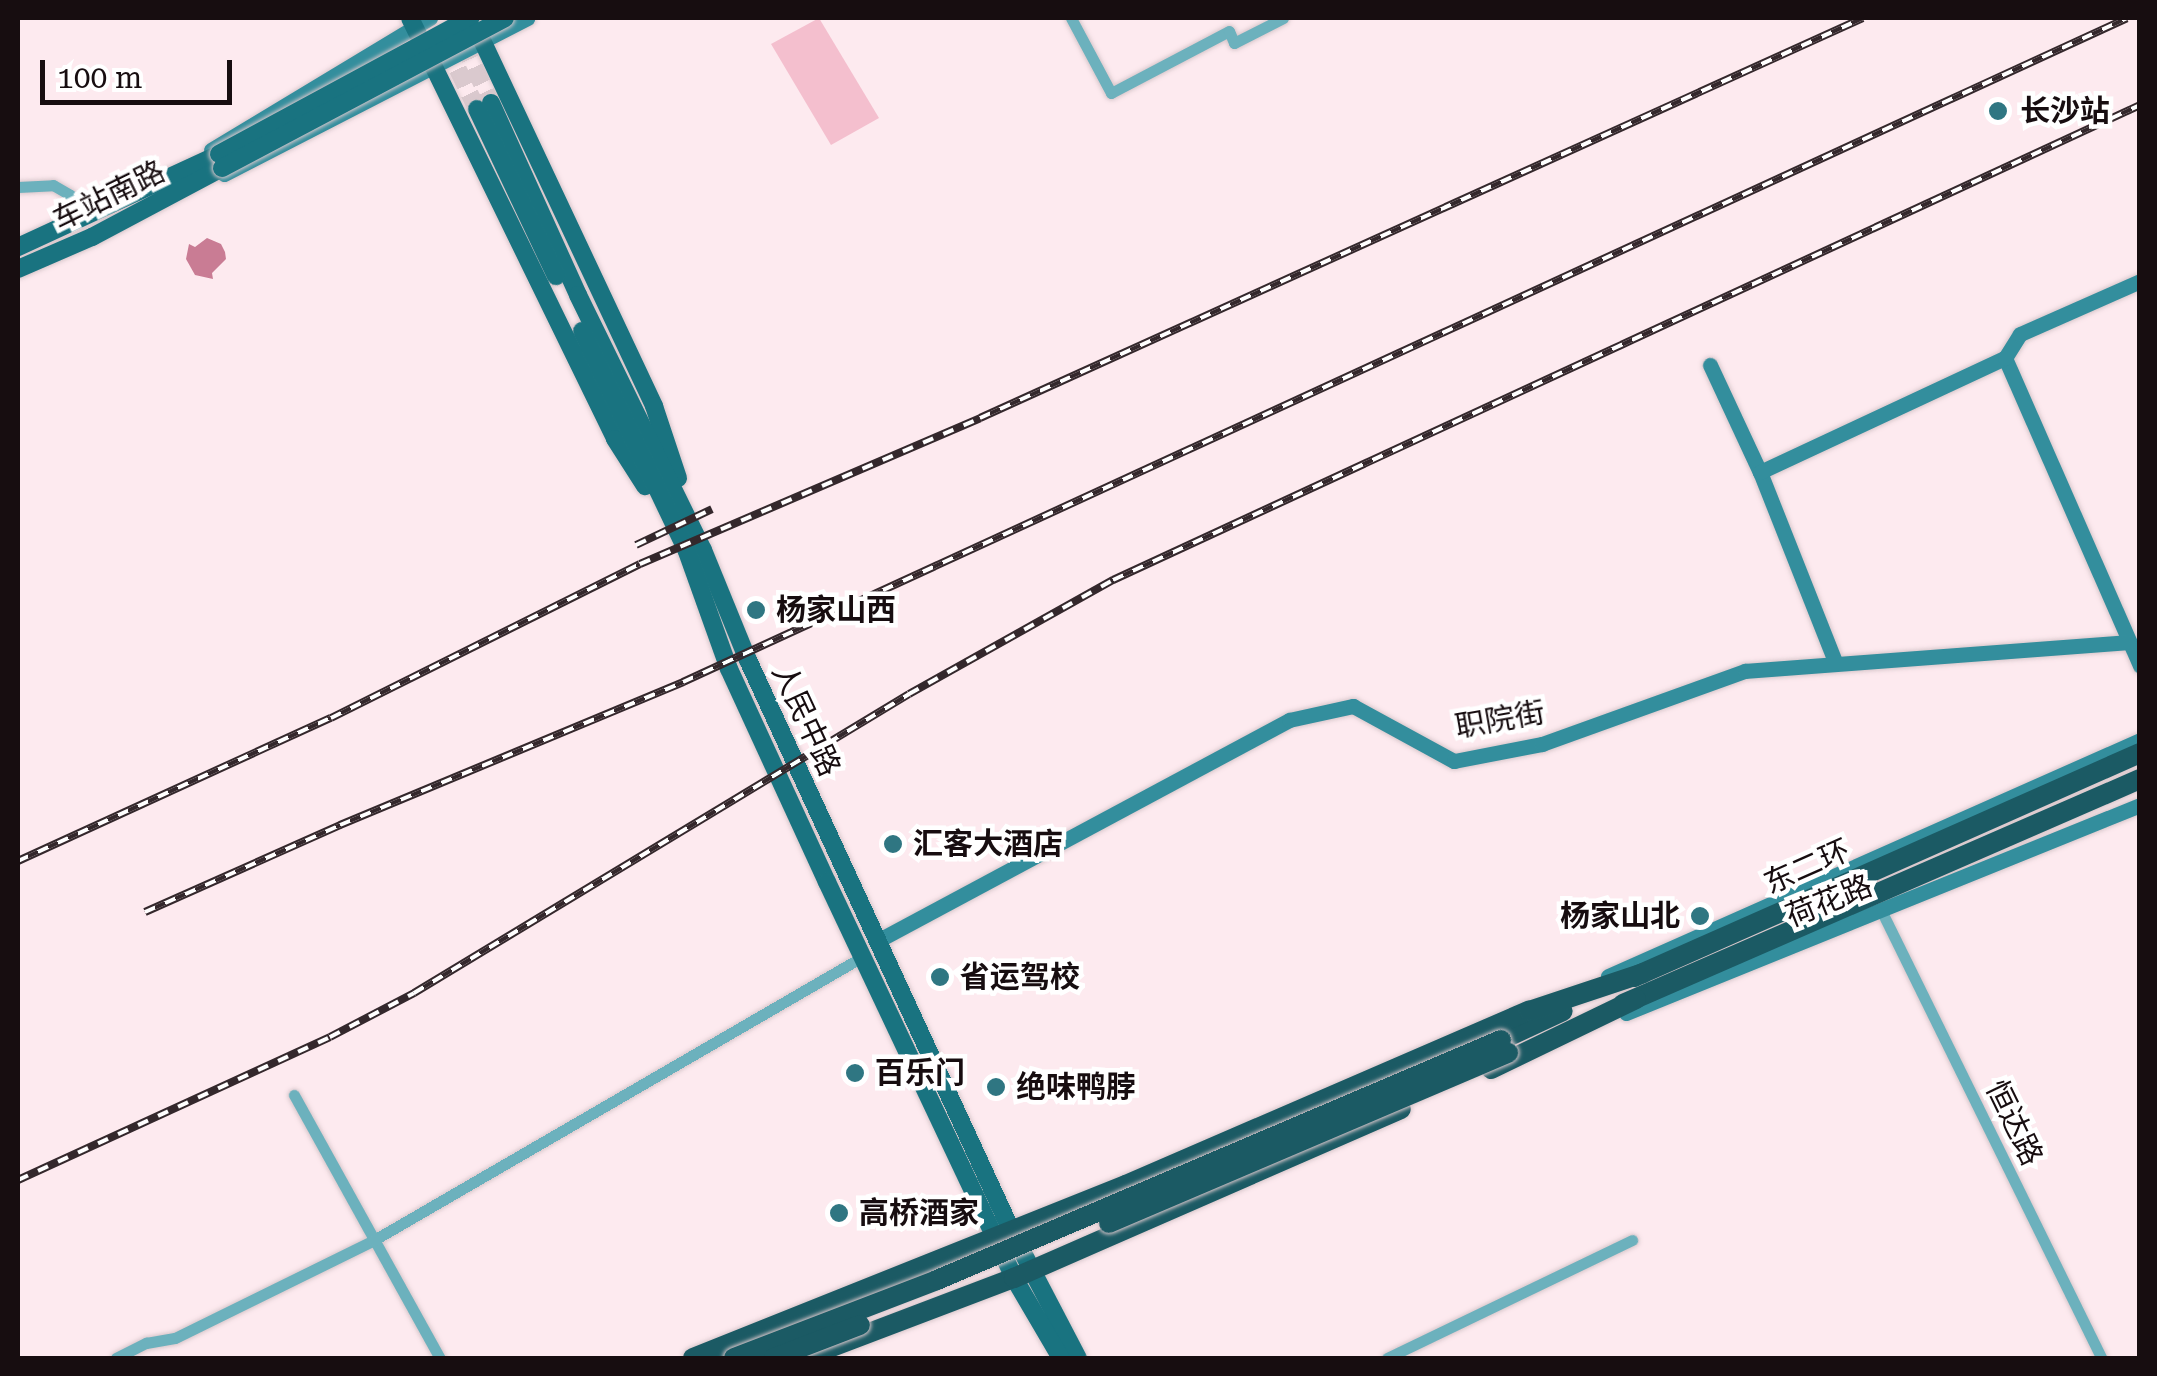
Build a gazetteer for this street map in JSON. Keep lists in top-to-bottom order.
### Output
{
  "streets": {
    "highway": ["东二环"],
    "main road": ["车站南路", "人民中路"],
    "street": ["职院街", "荷花路", "恒达路"]
  },
  "crossings": [
    ["人民中路", "职院街"],
    ["荷花路", "恒达路"]
  ],
  "places": [
    "长沙站",
    "杨家山西",
    "汇客大酒店",
    "杨家山北",
    "省运驾校",
    "百乐门",
    "绝味鸭脖",
    "高桥酒家"
  ],
  "scale_bar": "100 m"
}
